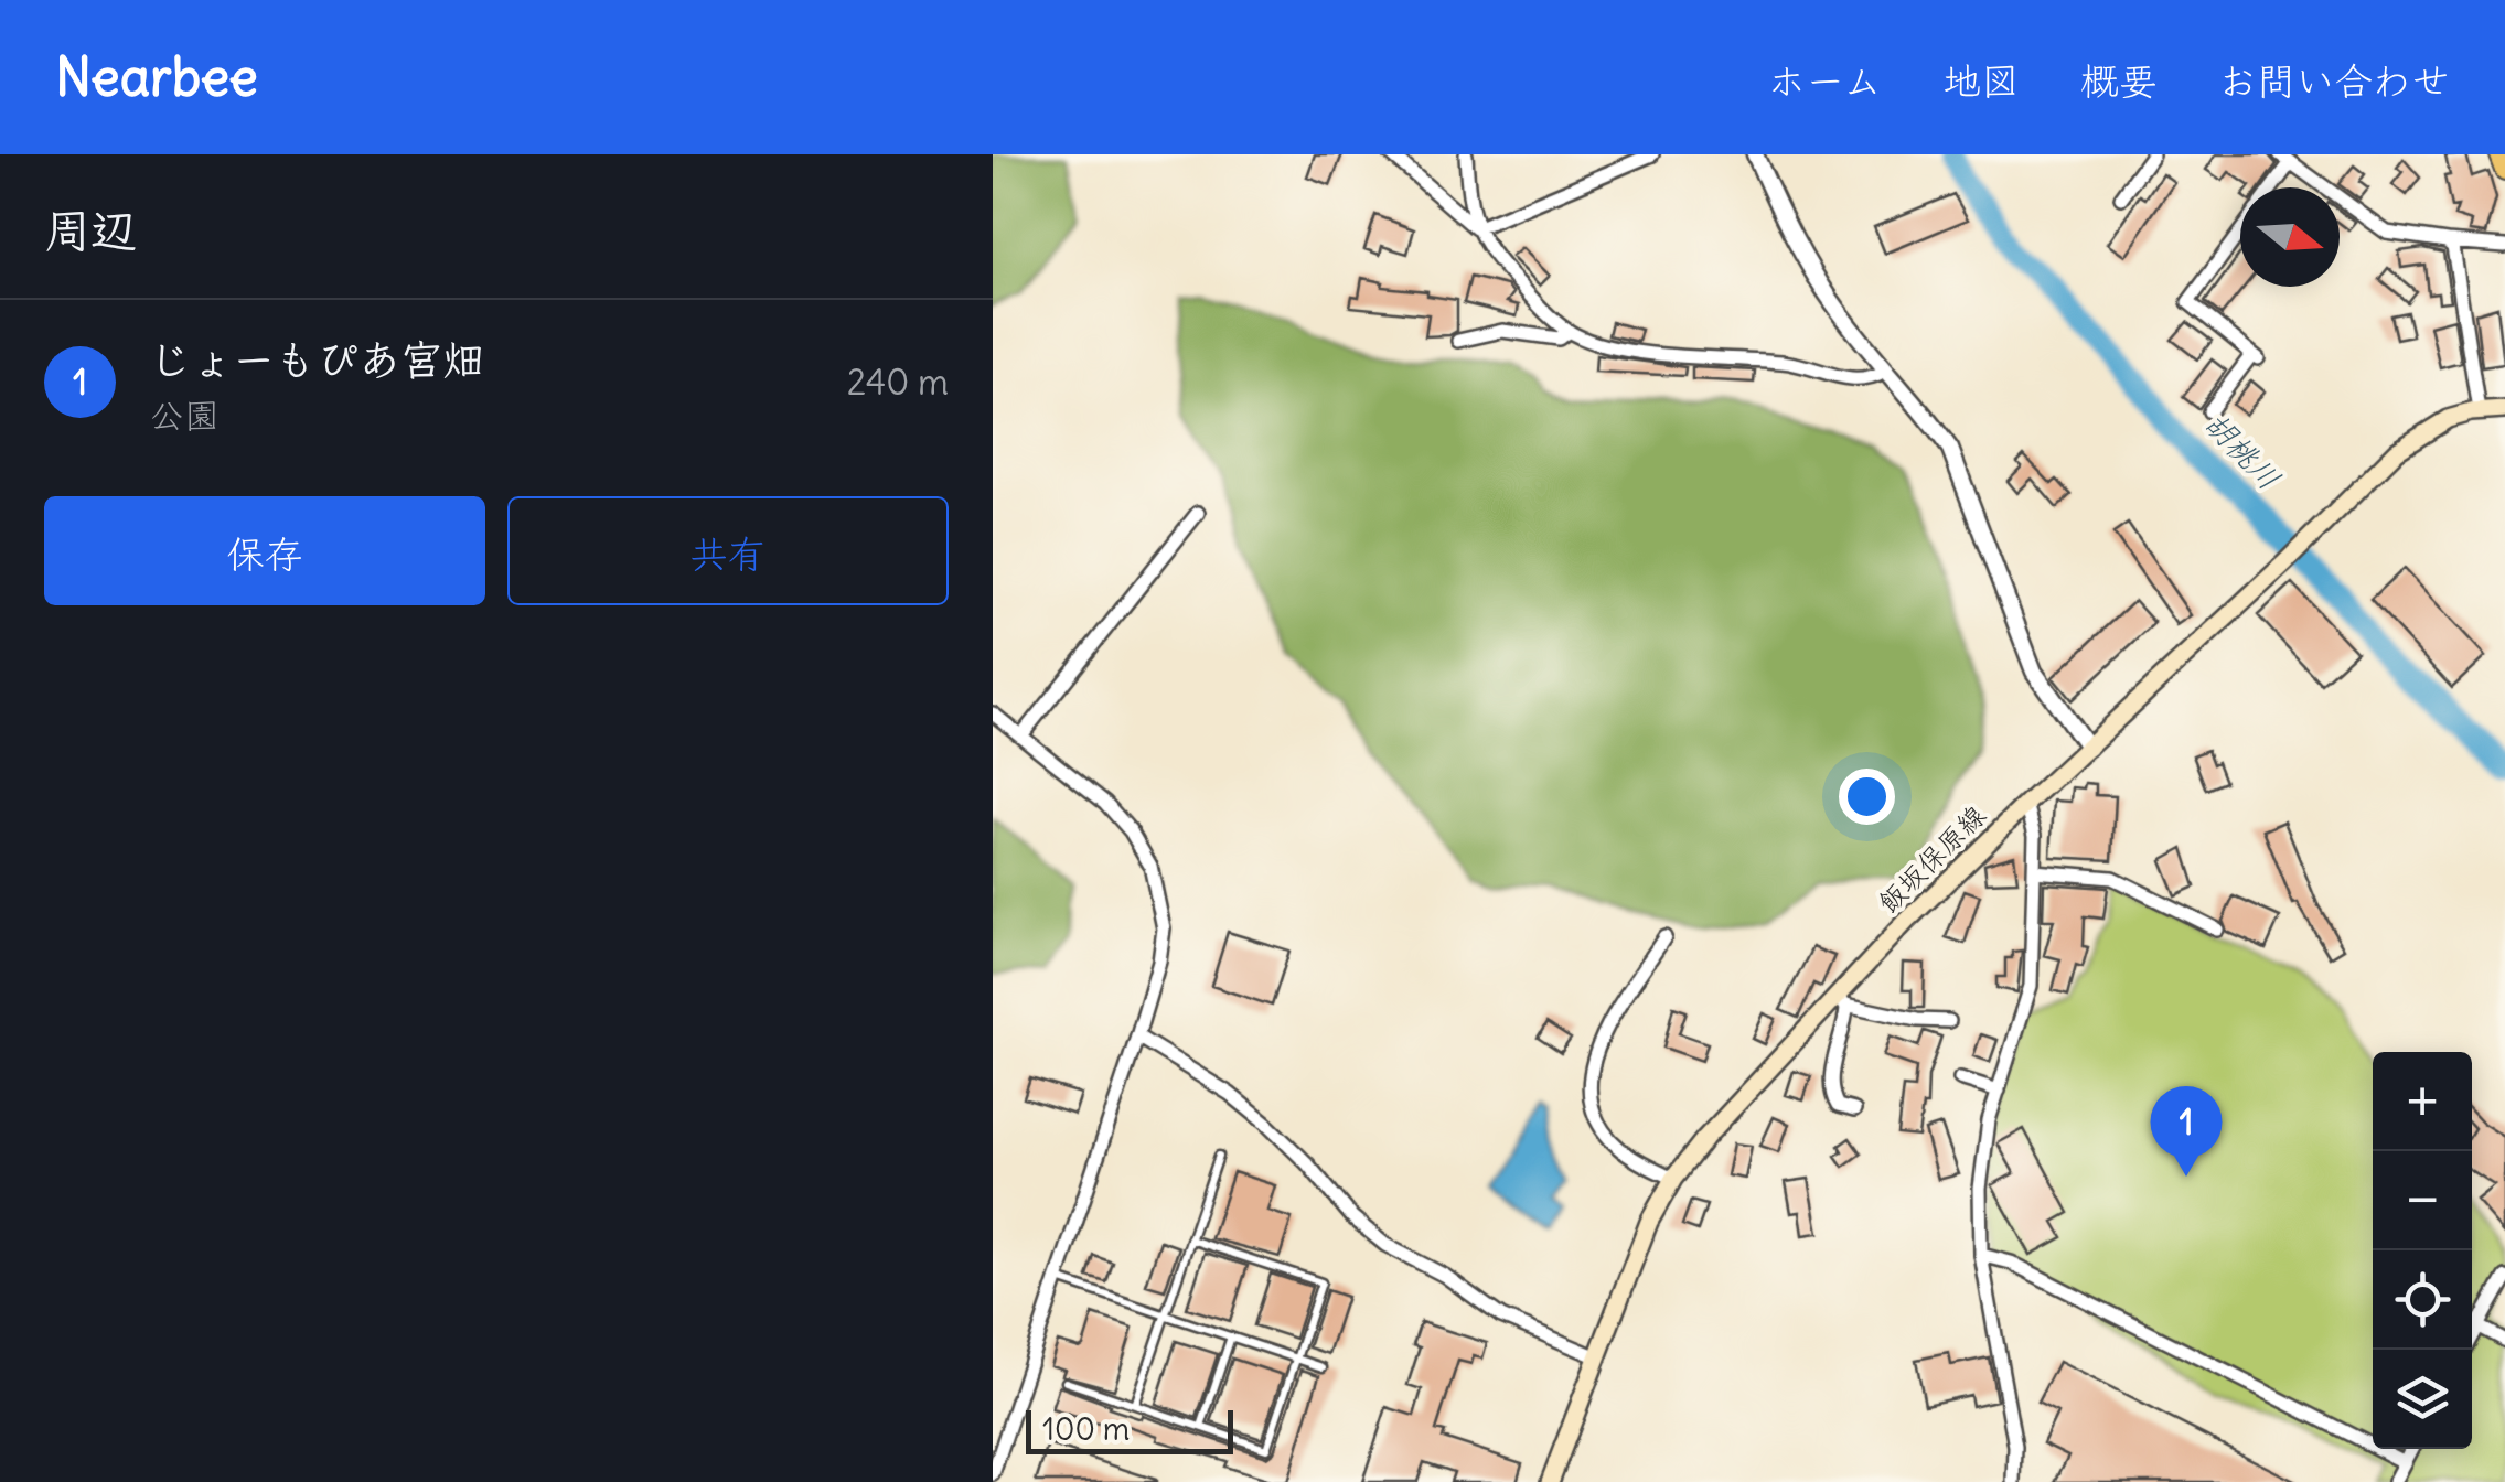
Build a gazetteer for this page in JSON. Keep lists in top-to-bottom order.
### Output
{
  "streets": {
    "main road": ["飯坂保原線"]
  },
  "water": ["胡桃川"],
  "scale_bar": "100 m",
  "north": "right",
  "page": {
    "header": "Nearbee",
    "nav": [
      "ホーム",
      "地図",
      "概要",
      "お問い合わせ"
    ],
    "heading": "周辺",
    "list": [
      {
        "mark": "1",
        "name": "じょーもぴあ宮畑",
        "note": "公園",
        "value": "240 m"
      }
    ],
    "buttons": ["保存", "共有"],
    "map_buttons": ["+", "−"],
    "pins": "1",
    "scale": "100 m"
  }
}
